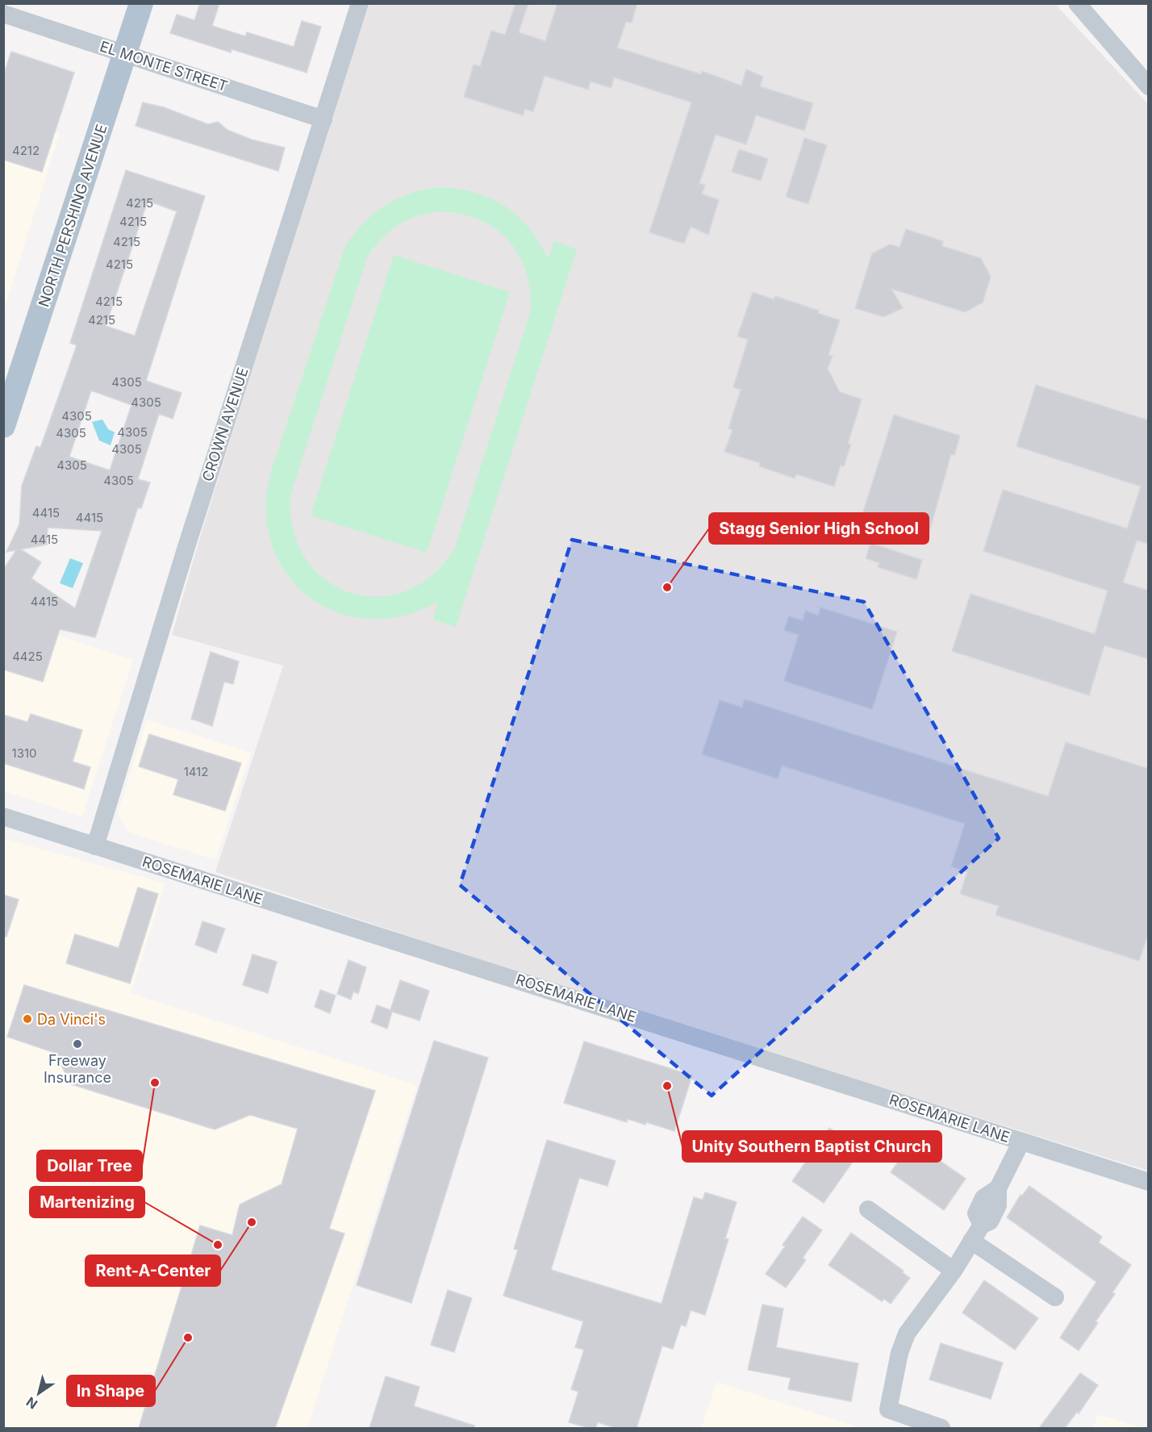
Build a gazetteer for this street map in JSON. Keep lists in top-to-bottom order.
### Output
{
  "streets": {
    "main road": ["NORTH PERSHING AVENUE"],
    "street": ["EL MONTE STREET", "CROWN AVENUE", "ROSEMARIE LANE"]
  },
  "crossings": [
    ["EL MONTE STREET", "NORTH PERSHING AVENUE"],
    ["EL MONTE STREET", "CROWN AVENUE"],
    ["CROWN AVENUE", "ROSEMARIE LANE"]
  ],
  "places": [
    "Stagg Senior High School",
    "Da Vinci's",
    "Freeway Insurance",
    "Dollar Tree",
    "Unity Southern Baptist Church",
    "Rent-A-Center",
    "Martenizing",
    "In Shape"
  ],
  "house_numbers": [
    "4212",
    "4215",
    "4215",
    "4215",
    "4215",
    "4215",
    "4215",
    "4305",
    "4305",
    "4305",
    "4305",
    "4305",
    "4305",
    "4305",
    "4305",
    "4415",
    "4415",
    "4415",
    "4415",
    "4425",
    "1310",
    "1412"
  ],
  "north": "bottom left"
}
